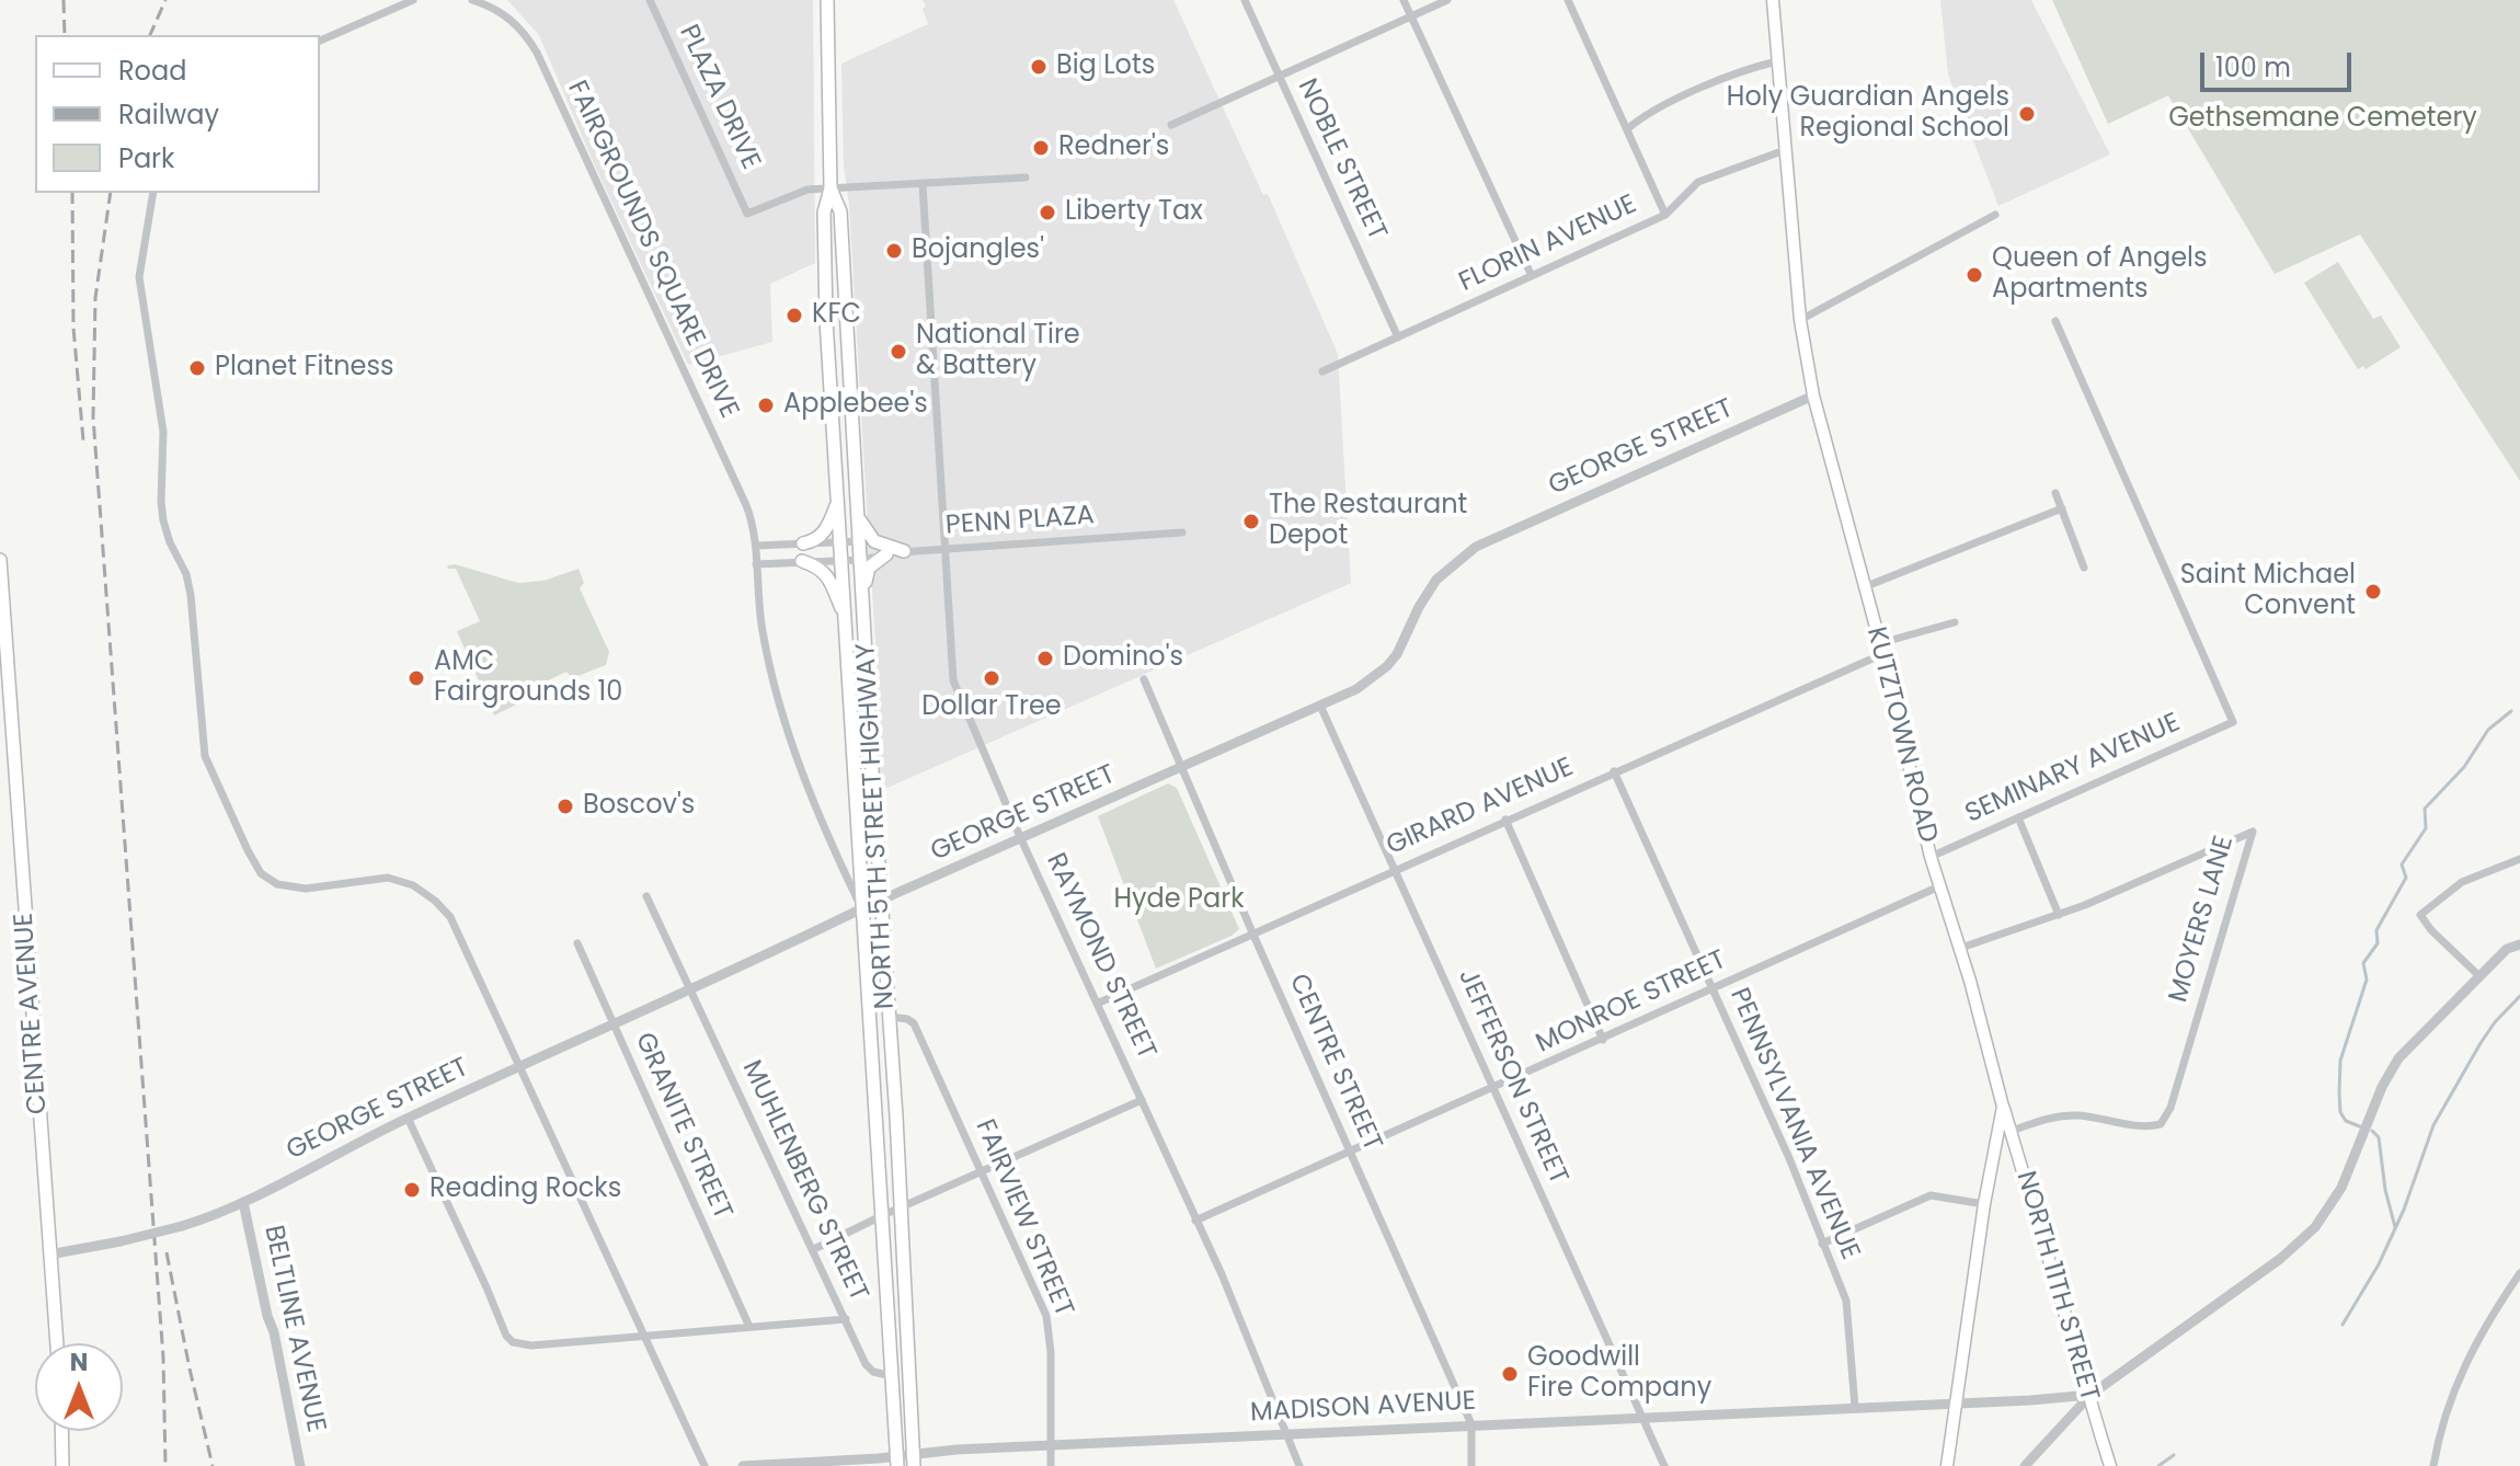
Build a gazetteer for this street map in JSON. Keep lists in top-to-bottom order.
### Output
{
  "streets": {
    "main road": [
      "KUTZTOWN ROAD",
      "NORTH 5TH STREET HIGHWAY",
      "CENTRE AVENUE",
      "NORTH 11TH STREET"
    ],
    "street": [
      "PLAZA DRIVE",
      "NOBLE STREET",
      "FLORIN AVENUE",
      "FAIRGROUNDS SQUARE DRIVE",
      "GEORGE STREET",
      "PENN PLAZA",
      "SEMINARY AVENUE",
      "GIRARD AVENUE",
      "MOYERS LANE",
      "RAYMOND STREET",
      "MONROE STREET",
      "CENTRE STREET",
      "JEFFERSON STREET",
      "PENNSYLVANIA AVENUE",
      "GRANITE STREET",
      "MUHLENBERG STREET",
      "FAIRVIEW STREET",
      "BELTLINE AVENUE",
      "MADISON AVENUE"
    ]
  },
  "crossings": [
    ["PLAZA DRIVE", "NORTH 5TH STREET HIGHWAY"],
    ["NOBLE STREET", "FLORIN AVENUE"],
    ["FLORIN AVENUE", "KUTZTOWN ROAD"],
    ["FAIRGROUNDS SQUARE DRIVE", "GEORGE STREET"],
    ["FAIRGROUNDS SQUARE DRIVE", "NORTH 5TH STREET HIGHWAY"],
    ["GEORGE STREET", "KUTZTOWN ROAD"],
    ["GEORGE STREET", "NORTH 5TH STREET HIGHWAY"],
    ["GEORGE STREET", "RAYMOND STREET"],
    ["GEORGE STREET", "CENTRE AVENUE"],
    ["GEORGE STREET", "CENTRE STREET"],
    ["GEORGE STREET", "JEFFERSON STREET"],
    ["GEORGE STREET", "GRANITE STREET"],
    ["GEORGE STREET", "MUHLENBERG STREET"],
    ["GEORGE STREET", "BELTLINE AVENUE"],
    ["PENN PLAZA", "NORTH 5TH STREET HIGHWAY"],
    ["PENN PLAZA", "RAYMOND STREET"],
    ["KUTZTOWN ROAD", "SEMINARY AVENUE"],
    ["KUTZTOWN ROAD", "GIRARD AVENUE"],
    ["KUTZTOWN ROAD", "MOYERS LANE"],
    ["KUTZTOWN ROAD", "MONROE STREET"],
    ["KUTZTOWN ROAD", "NORTH 11TH STREET"],
    ["KUTZTOWN ROAD", "MADISON AVENUE"],
    ["GIRARD AVENUE", "RAYMOND STREET"],
    ["GIRARD AVENUE", "CENTRE STREET"],
    ["GIRARD AVENUE", "JEFFERSON STREET"],
    ["GIRARD AVENUE", "PENNSYLVANIA AVENUE"],
    ["NORTH 5TH STREET HIGHWAY", "MUHLENBERG STREET"],
    ["NORTH 5TH STREET HIGHWAY", "FAIRVIEW STREET"],
    ["NORTH 5TH STREET HIGHWAY", "MADISON AVENUE"],
    ["MOYERS LANE", "NORTH 11TH STREET"],
    ["RAYMOND STREET", "MONROE STREET"],
    ["RAYMOND STREET", "MADISON AVENUE"],
    ["MONROE STREET", "CENTRE STREET"],
    ["MONROE STREET", "JEFFERSON STREET"],
    ["MONROE STREET", "PENNSYLVANIA AVENUE"],
    ["CENTRE STREET", "MADISON AVENUE"],
    ["JEFFERSON STREET", "MADISON AVENUE"],
    ["PENNSYLVANIA AVENUE", "MADISON AVENUE"],
    ["FAIRVIEW STREET", "MADISON AVENUE"]
  ],
  "parks": ["Gethsemane Cemetery", "Hyde Park"],
  "places": [
    "Big Lots",
    "Holy Guardian Angels Regional School",
    "Redner's",
    "Liberty Tax",
    "Bojangles'",
    "Queen of Angels Apartments",
    "KFC",
    "National Tire & Battery",
    "Planet Fitness",
    "Applebee's",
    "The Restaurant Depot",
    "Saint Michael Convent",
    "Domino's",
    "AMC Fairgrounds 10",
    "Dollar Tree",
    "Boscov's",
    "Reading Rocks",
    "Goodwill Fire Company"
  ],
  "legend": ["Road", "Railway", "Park"],
  "scale_bar": "100 m",
  "north": "top"
}
